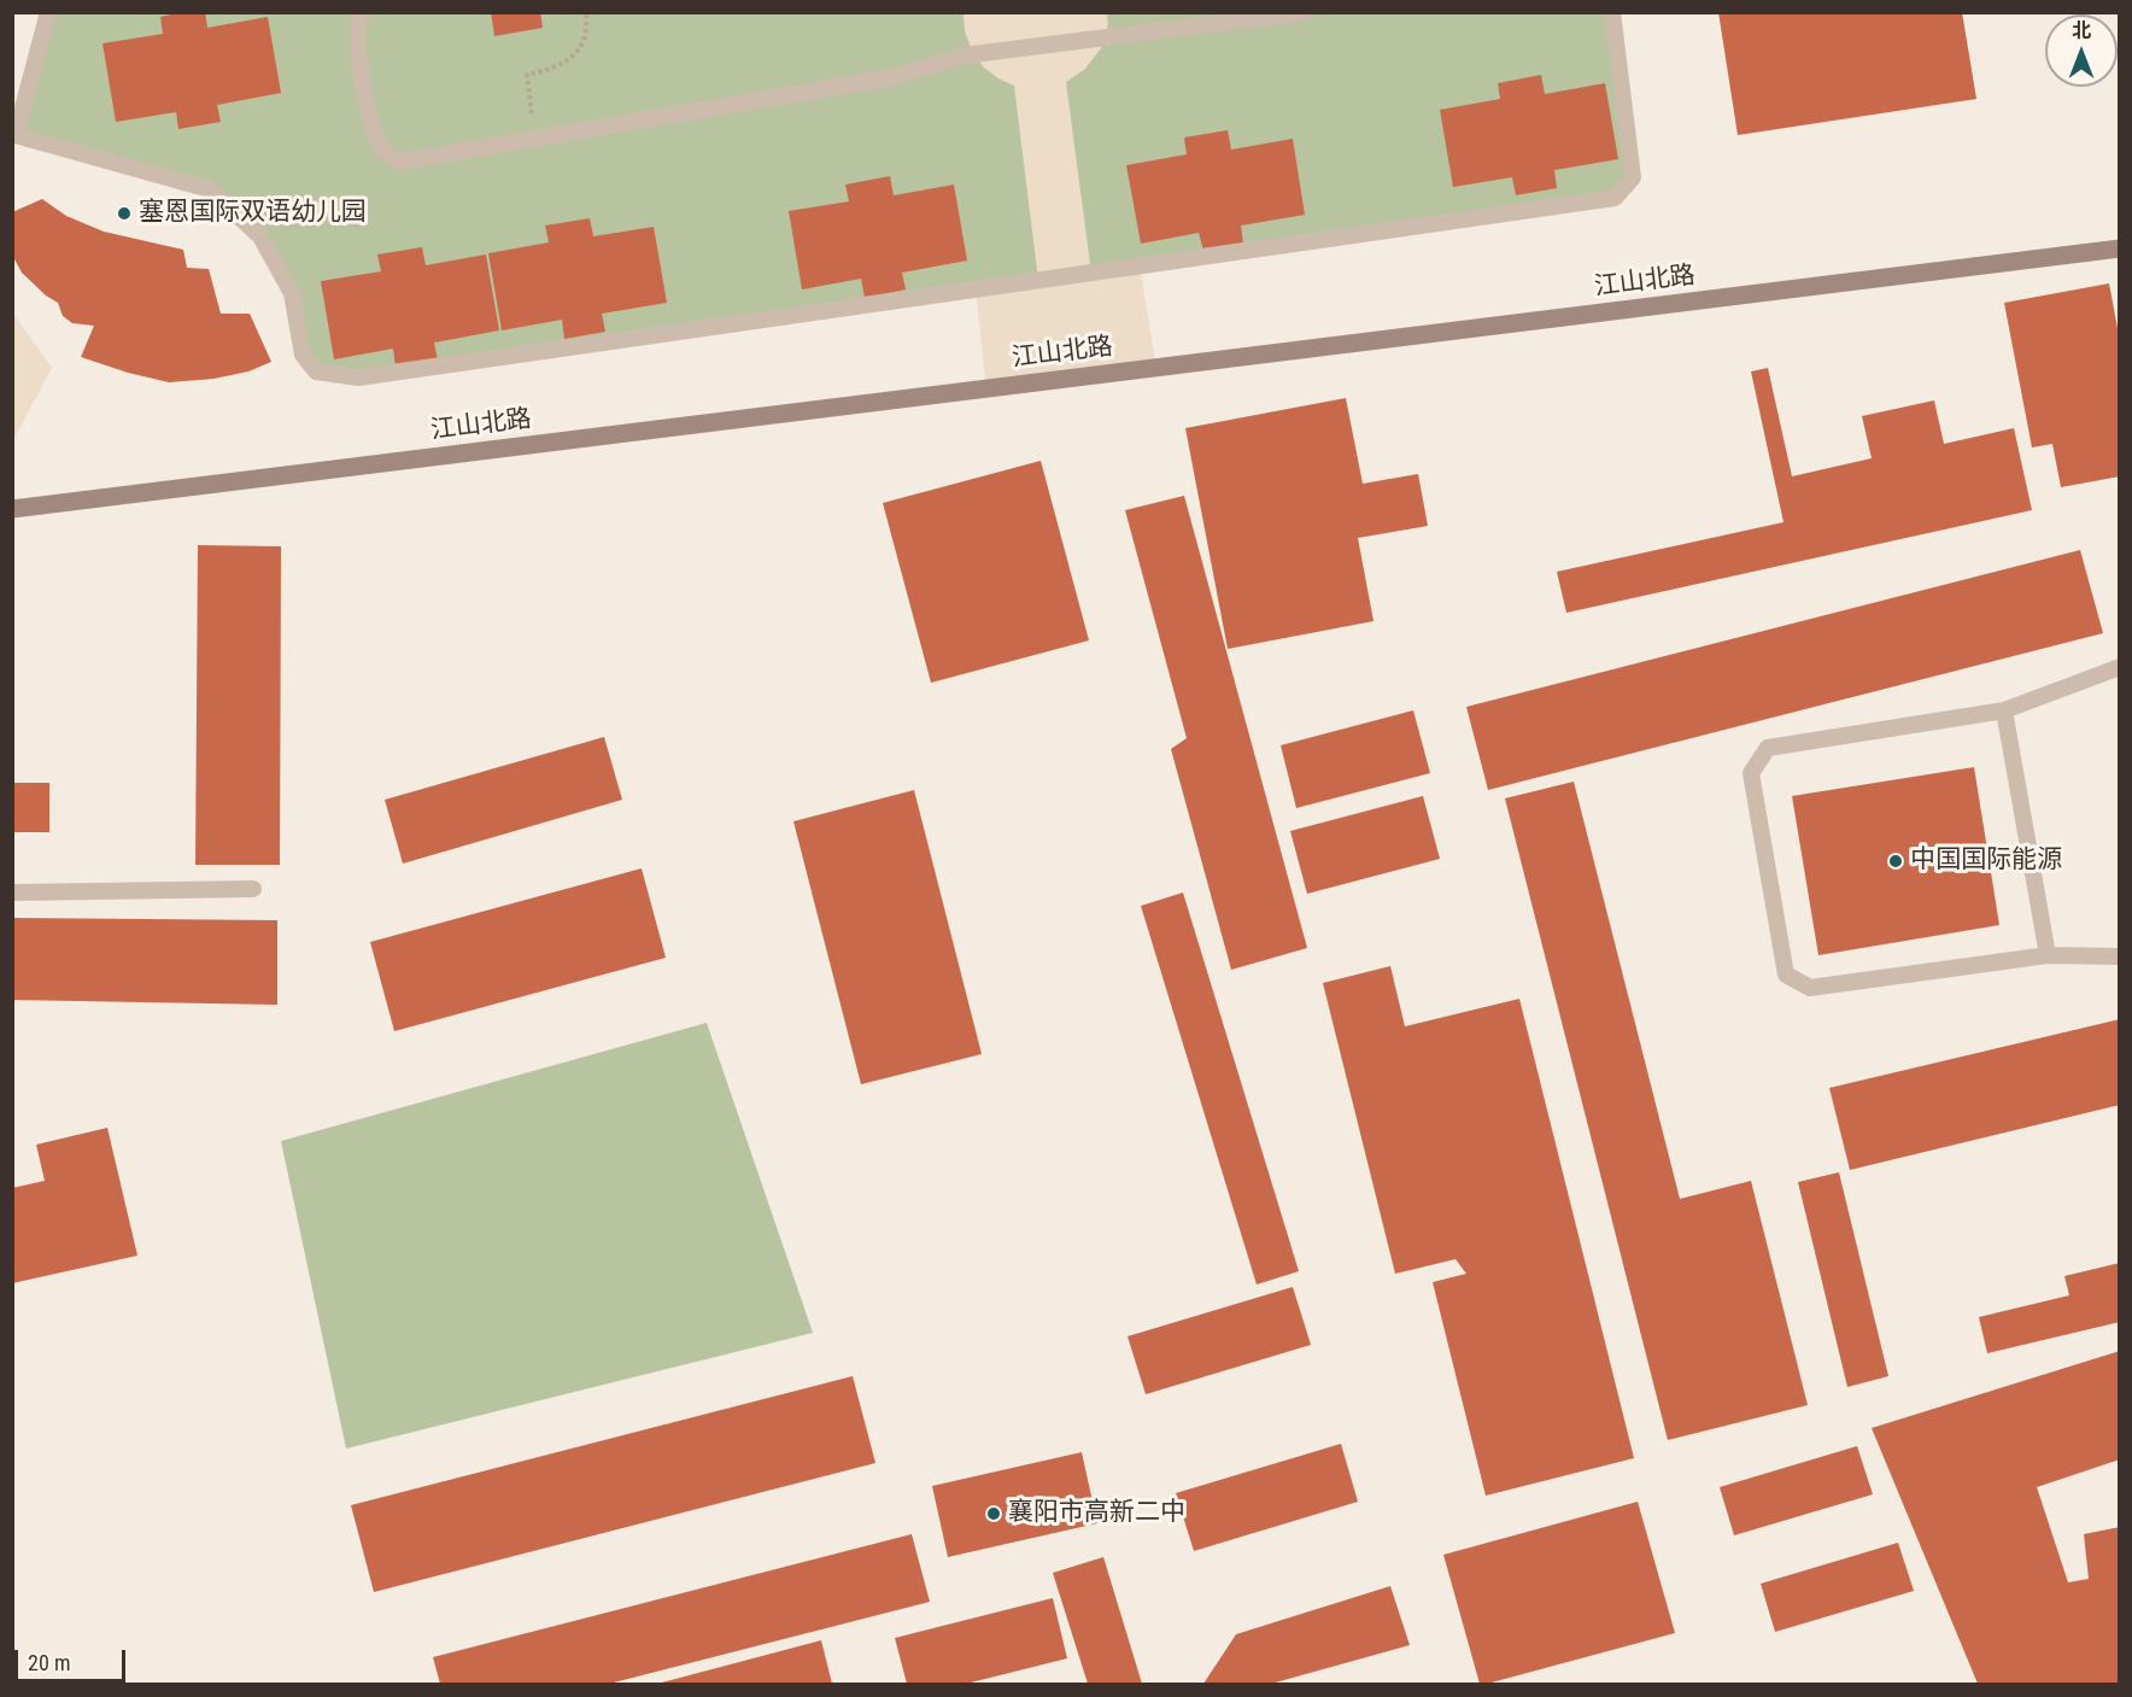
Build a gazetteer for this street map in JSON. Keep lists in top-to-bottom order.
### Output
{
  "streets": {
    "street": ["江山北路"]
  },
  "places": ["塞恩国际双语幼儿园", "中国国际能源", "襄阳市高新二中"],
  "scale_bar": "20 m",
  "north": "top"
}
